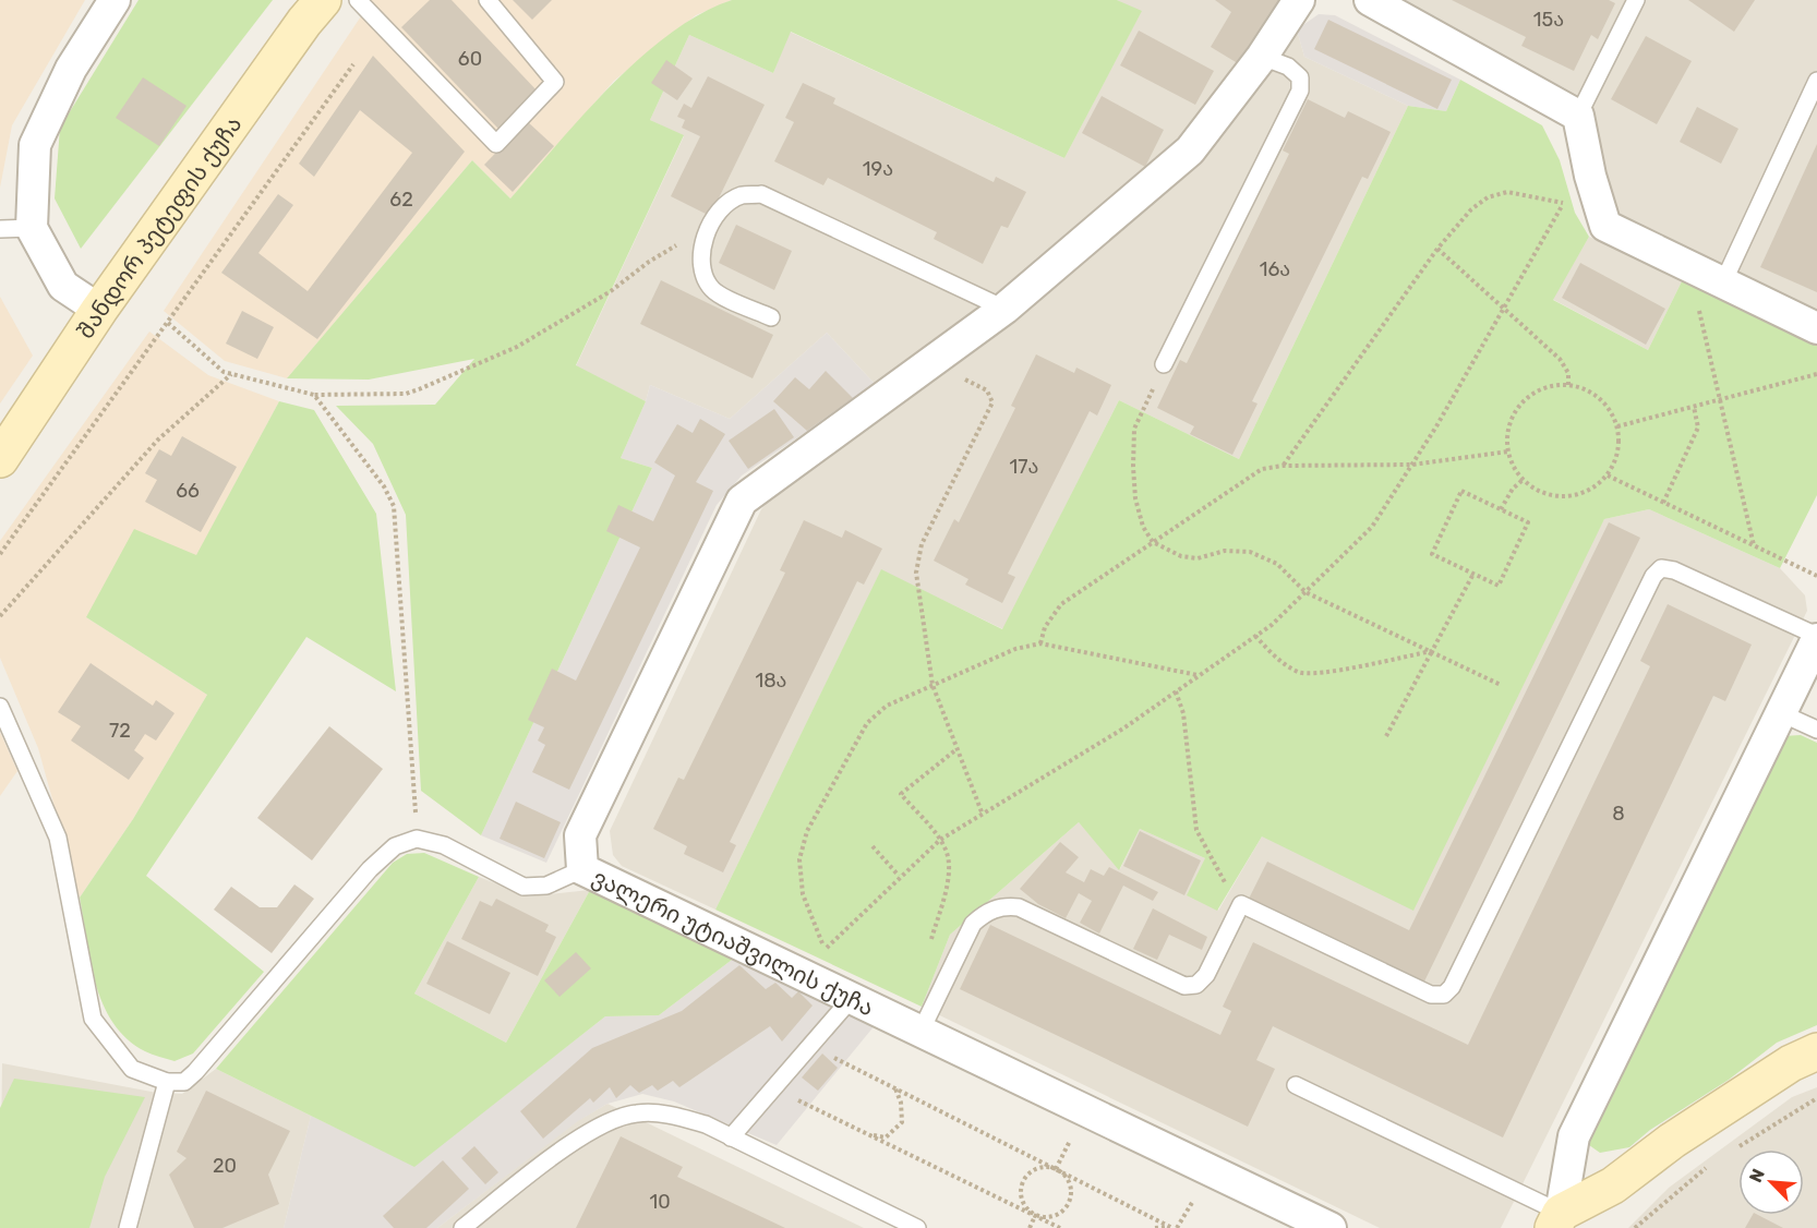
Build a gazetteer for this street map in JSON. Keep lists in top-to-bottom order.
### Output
{
  "streets": {
    "main road": ["შანდორ პეტეფის ქუჩა"],
    "street": ["ვალერი უტიაშვილის ქუჩა"]
  },
  "house_numbers": [
    "15ა",
    "60",
    "19ა",
    "62",
    "16ა",
    "17ა",
    "66",
    "18ა",
    "72",
    "8",
    "20",
    "10"
  ],
  "north": "top left"
}
